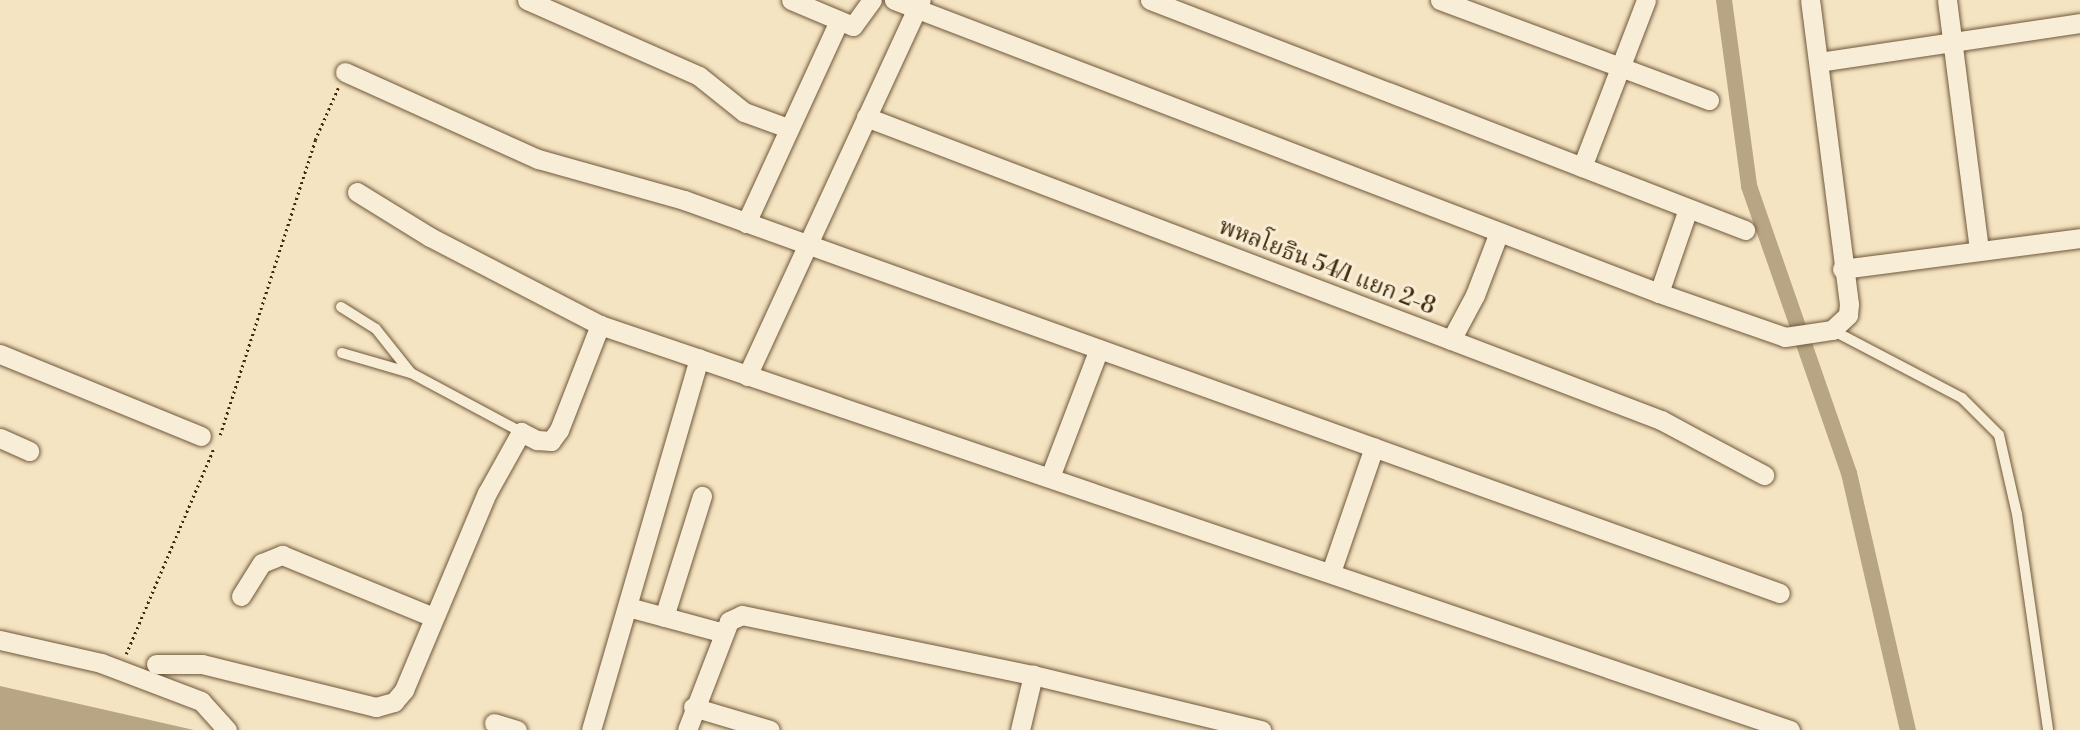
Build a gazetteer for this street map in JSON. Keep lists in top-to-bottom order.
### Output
{
  "streets": {
    "street": ["พหลโยธิน 54/1 แยก 2-8"]
  }
}
